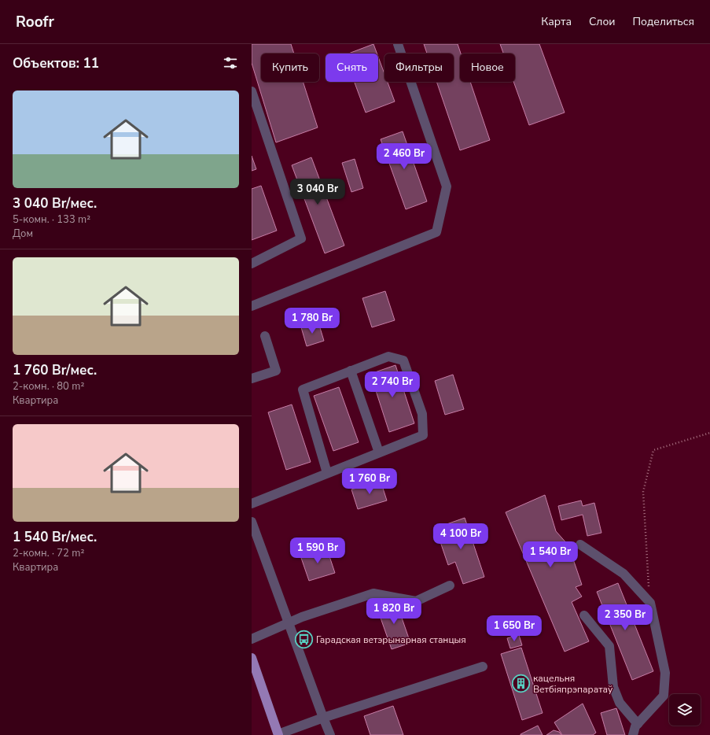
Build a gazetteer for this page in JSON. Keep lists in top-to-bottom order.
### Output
{
  "places": {
    "bus stop": ["Гарадская ветэрынарная станцыя"],
    "building": ["кацельня Ветбіяпрэпаратаў"]
  },
  "page": {
    "header": "Roofr",
    "nav": ["Карта", "Слои", "Поделиться"],
    "heading": "Объектов: 11",
    "chip": [
      "Купить",
      "Снять",
      "Фильтры",
      "Новое"
    ],
    "list": [
      {
        "name": "3 040 Br/мес.",
        "note": "5-комн. · 133 m² · Дом"
      },
      {
        "name": "1 760 Br/мес.",
        "note": "2-комн. · 80 m² · Квартира"
      },
      {
        "name": "1 540 Br/мес.",
        "note": "2-комн. · 72 m² · Квартира"
      }
    ],
    "price": [
      "2 460 Br",
      "3 040 Br",
      "1 780 Br",
      "2 740 Br",
      "1 760 Br",
      "4 100 Br",
      "1 590 Br",
      "1 540 Br",
      "1 820 Br",
      "2 350 Br",
      "1 650 Br"
    ]
  }
}
